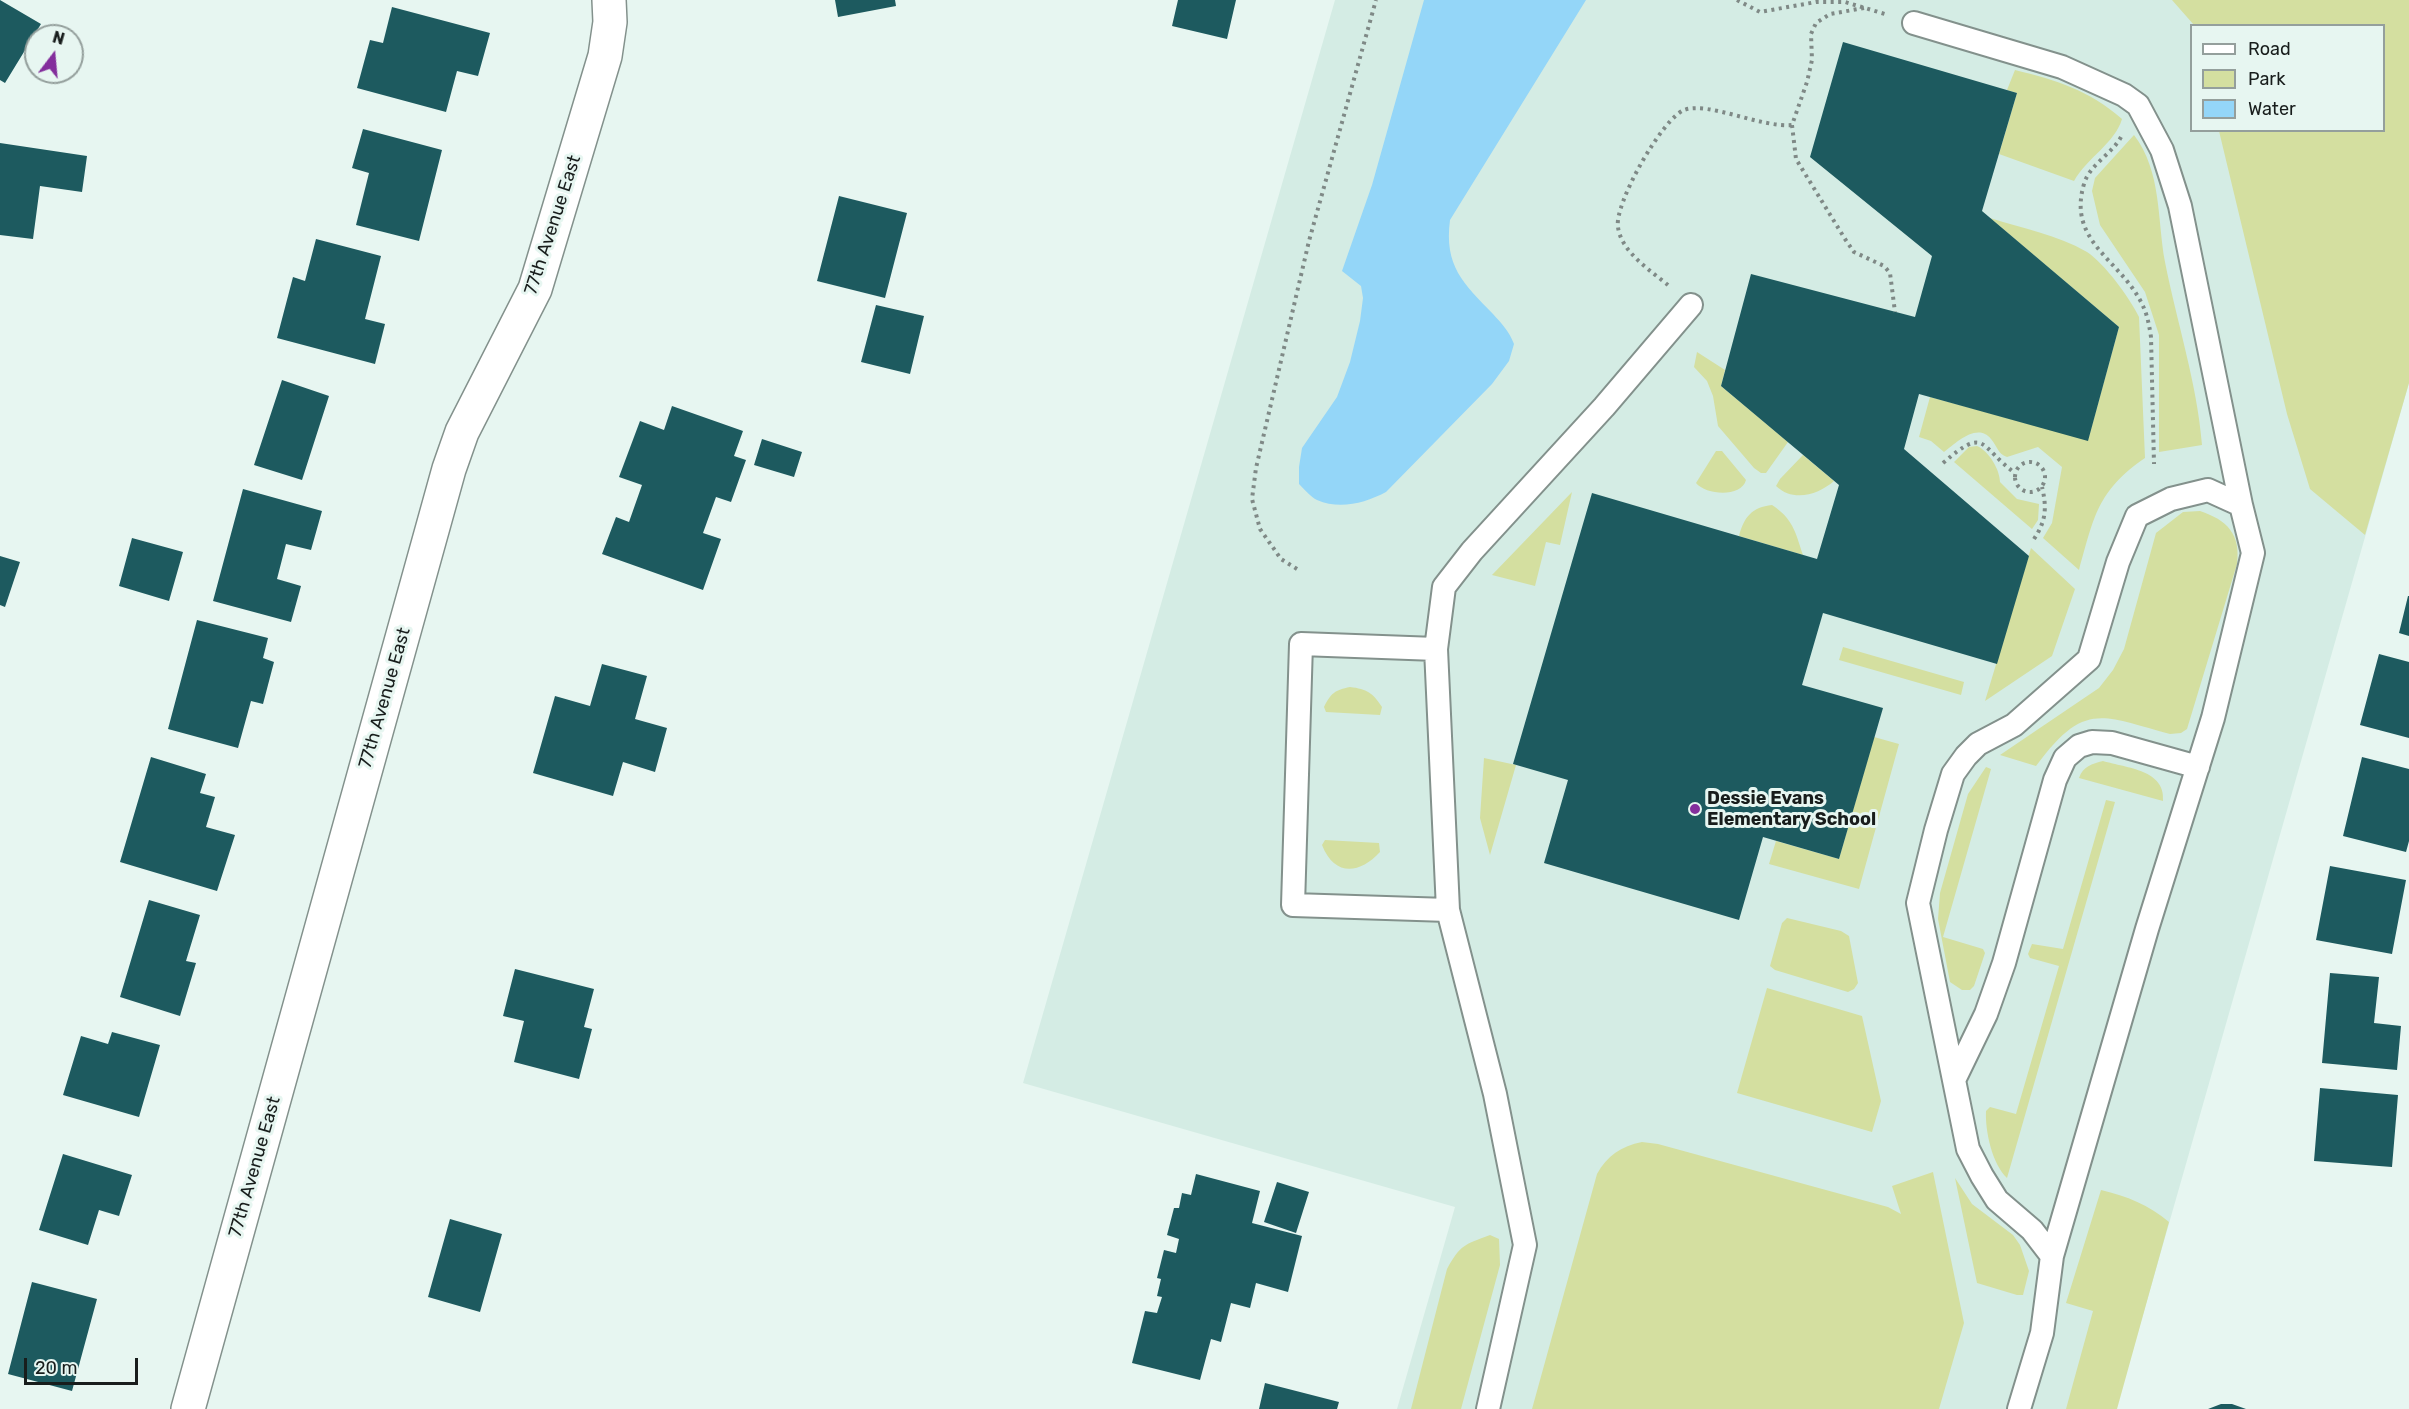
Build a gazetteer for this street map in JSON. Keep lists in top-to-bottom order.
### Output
{
  "streets": {
    "street": ["77th Avenue East"]
  },
  "places": ["Dessie Evans Elementary School"],
  "legend": ["Road", "Park", "Water"],
  "scale_bar": "20 m",
  "north": "top"
}
